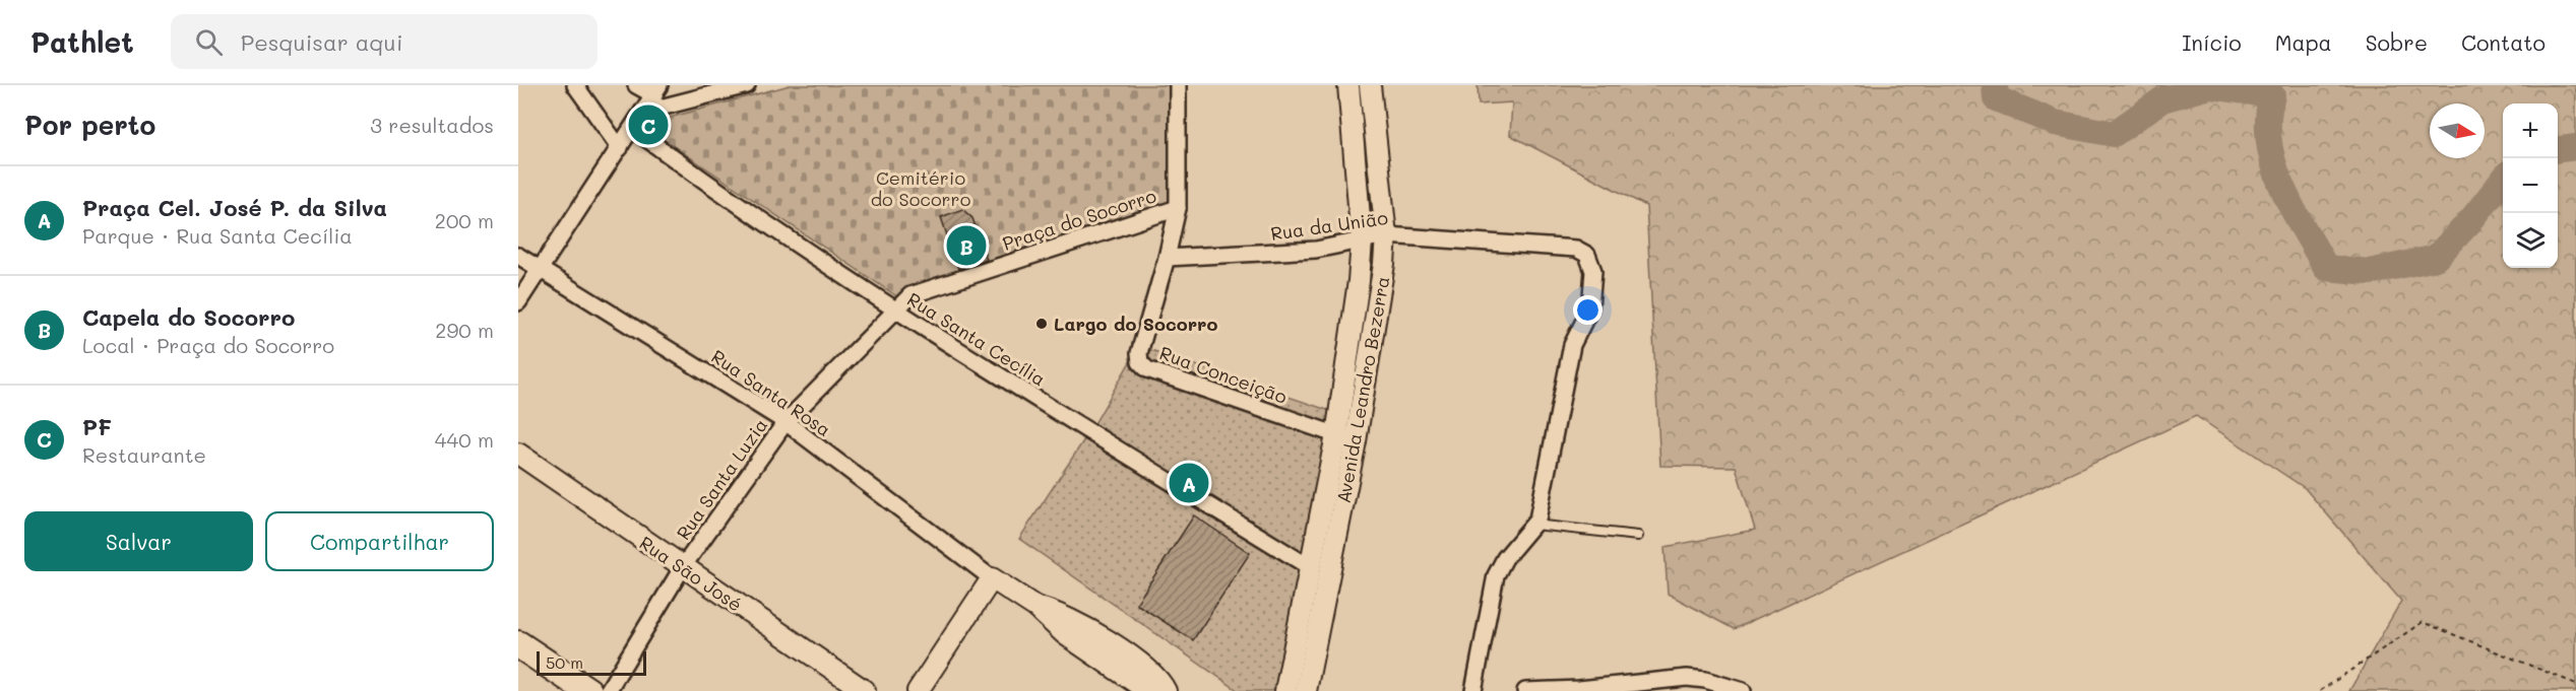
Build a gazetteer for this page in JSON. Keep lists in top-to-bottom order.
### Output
{
  "streets": {
    "street": [
      "Praça do Socorro",
      "Rua da União",
      "Rua Santa Cecília",
      "Rua Conceição",
      "Avenida Leandro Bezerra",
      "Rua Santa Rosa",
      "Rua Santa Luzia",
      "Rua São José"
    ]
  },
  "crossings": [
    ["Praça do Socorro", "Rua Santa Cecília"],
    ["Praça do Socorro", "Rua Conceição"],
    ["Praça do Socorro", "Rua Santa Luzia"],
    ["Rua da União", "Rua Conceição"],
    ["Rua da União", "Avenida Leandro Bezerra"],
    ["Rua Santa Cecília", "Avenida Leandro Bezerra"],
    ["Rua Santa Cecília", "Rua Santa Luzia"],
    ["Rua Conceição", "Avenida Leandro Bezerra"],
    ["Rua Santa Rosa", "Rua Santa Luzia"],
    ["Rua Santa Luzia", "Rua São José"]
  ],
  "parks": ["Cemitério do Socorro"],
  "places": ["Largo do Socorro"],
  "scale_bar": "50 m",
  "north": "right",
  "page": {
    "header": "Pathlet",
    "search": "Pesquisar aqui",
    "nav": [
      "Início",
      "Mapa",
      "Sobre",
      "Contato"
    ],
    "heading": ["Por perto", "3 resultados"],
    "pins": ["C", "B", "A"],
    "map_buttons": ["+", "−"],
    "list": [
      {
        "mark": "A",
        "name": "Praça Cel. José P. da Silva",
        "note": "Parque · Rua Santa Cecília",
        "value": "200 m"
      },
      {
        "mark": "B",
        "name": "Capela do Socorro",
        "note": "Local · Praça do Socorro",
        "value": "290 m"
      },
      {
        "mark": "C",
        "name": "PF",
        "note": "Restaurante",
        "value": "440 m"
      }
    ],
    "buttons": ["Salvar", "Compartilhar"],
    "scale": "50 m"
  }
}
